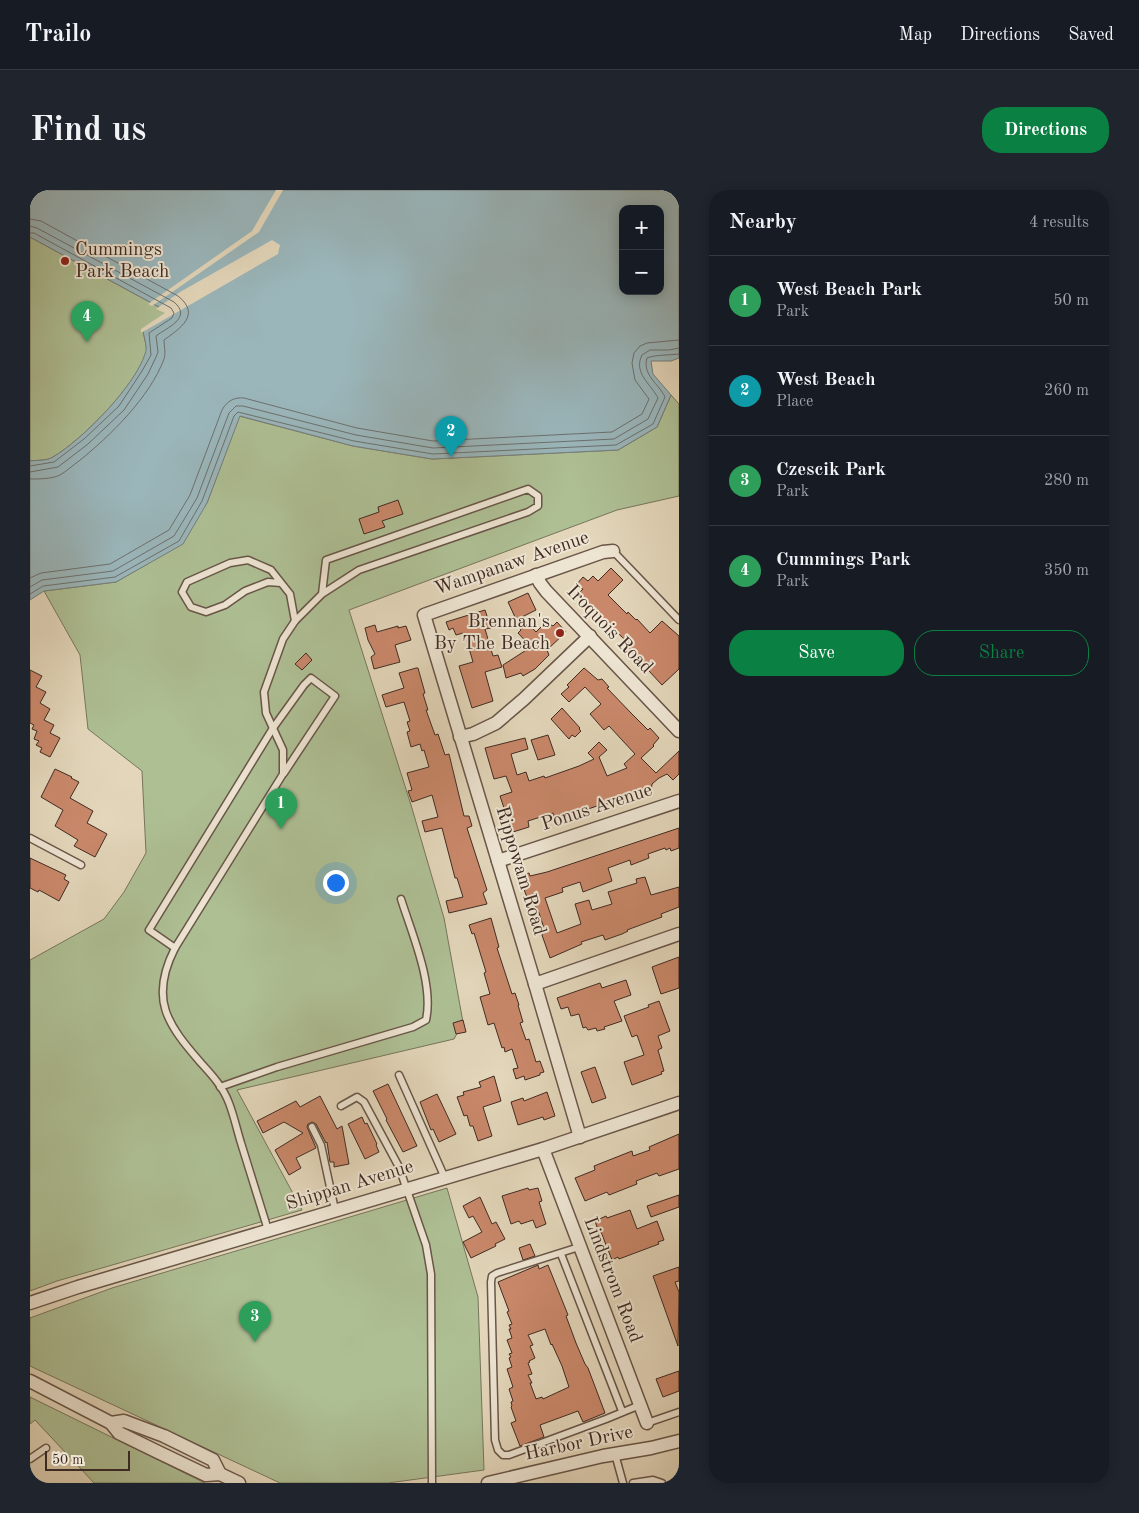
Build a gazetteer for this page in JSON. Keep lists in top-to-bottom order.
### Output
{
  "streets": {
    "street": [
      "Wampanaw Avenue",
      "Iroquois Road",
      "Ponus Avenue",
      "Rippowam Road",
      "Shippan Avenue",
      "Lindstrom Road",
      "Harbor Drive"
    ]
  },
  "crossings": [
    ["Wampanaw Avenue", "Iroquois Road"],
    ["Wampanaw Avenue", "Rippowam Road"],
    ["Ponus Avenue", "Rippowam Road"],
    ["Rippowam Road", "Shippan Avenue"],
    ["Shippan Avenue", "Lindstrom Road"]
  ],
  "places": ["Cummings Park Beach", "Brennan's By The Beach"],
  "scale_bar": "50 m",
  "page": {
    "header": "Trailo",
    "nav": ["Map", "Directions", "Saved"],
    "buttons": [
      "Directions",
      ["Save", "Share"]
    ],
    "title": "Find us",
    "heading": ["Nearby", "4 results"],
    "map_buttons": ["+", "−"],
    "list": [
      {
        "mark": "1",
        "name": "West Beach Park",
        "note": "Park",
        "value": "50 m"
      },
      {
        "mark": "2",
        "name": "West Beach",
        "note": "Place",
        "value": "260 m"
      },
      {
        "mark": "3",
        "name": "Czescik Park",
        "note": "Park",
        "value": "280 m"
      },
      {
        "mark": "4",
        "name": "Cummings Park",
        "note": "Park",
        "value": "350 m"
      }
    ],
    "pins": [
      "4",
      "2",
      "1",
      "3"
    ],
    "scale": "50 m"
  }
}
